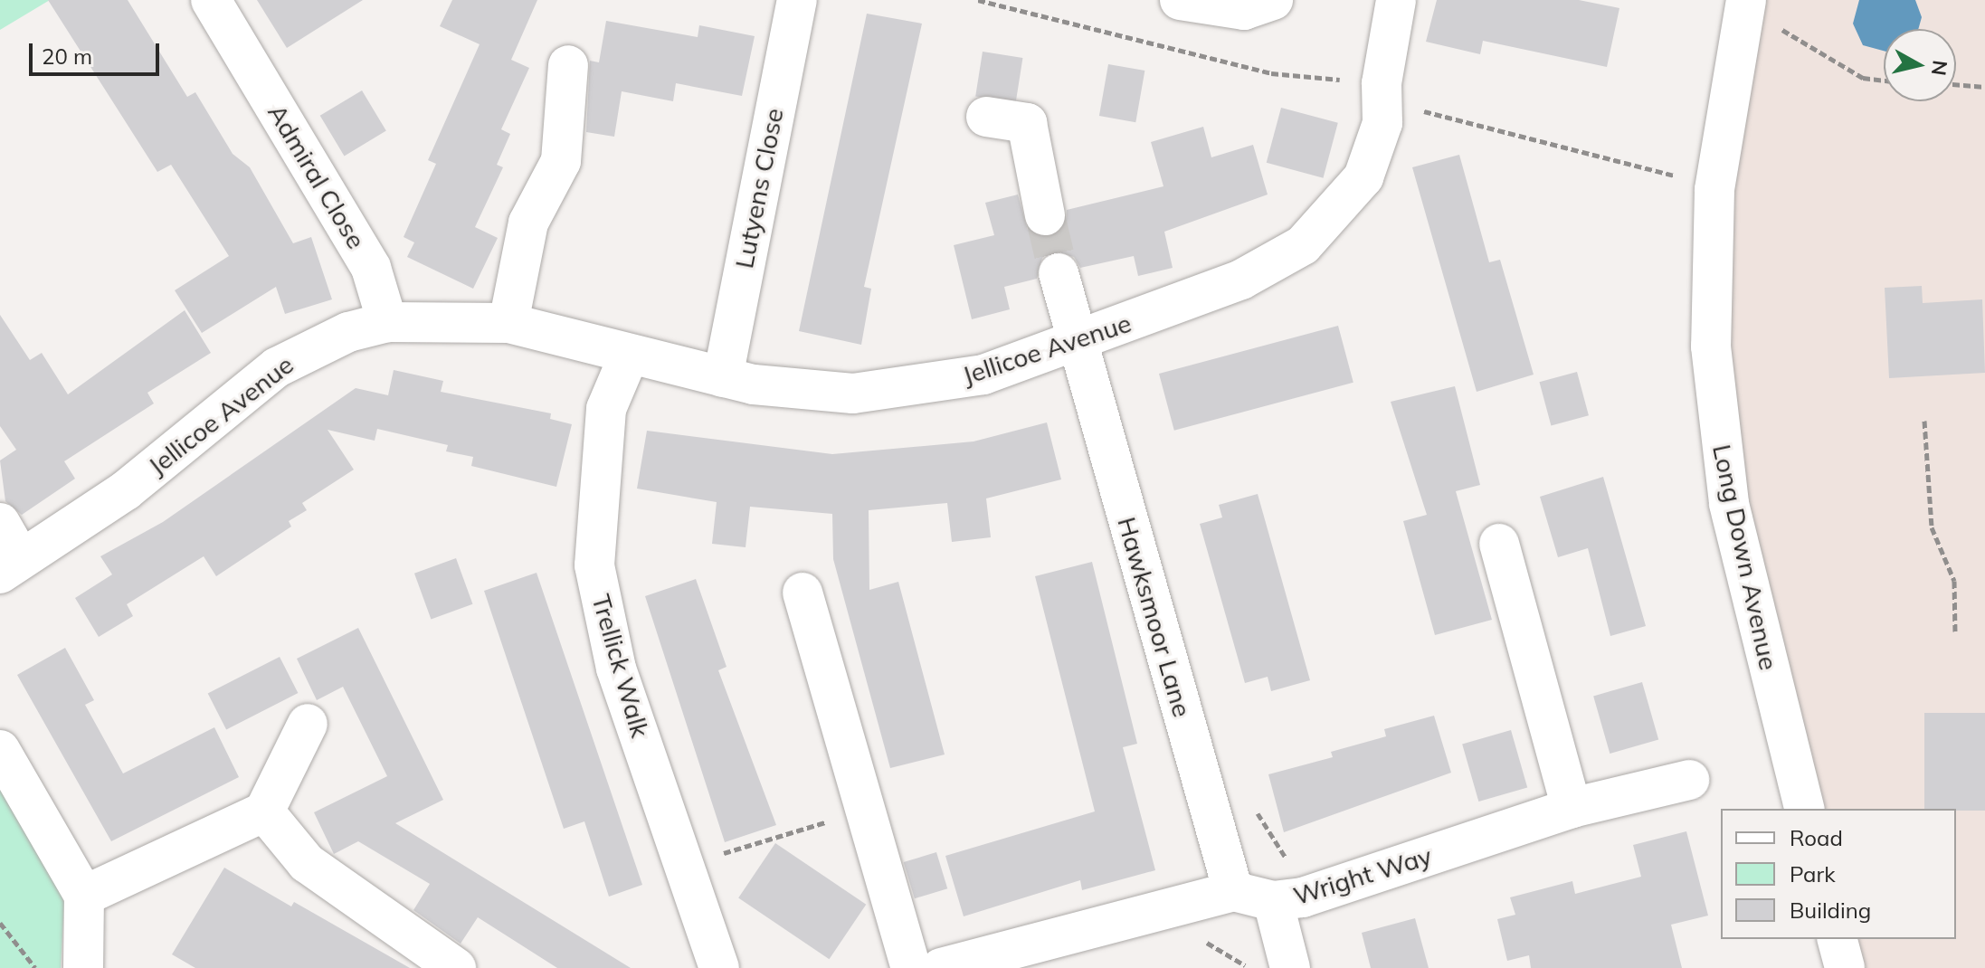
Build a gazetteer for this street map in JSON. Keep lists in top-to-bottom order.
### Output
{
  "streets": {
    "street": [
      "Admiral Close",
      "Lutyens Close",
      "Jellicoe Avenue",
      "Long Down Avenue",
      "Hawksmoor Lane",
      "Trellick Walk",
      "Wright Way"
    ]
  },
  "crossings": [
    ["Admiral Close", "Jellicoe Avenue"],
    ["Lutyens Close", "Jellicoe Avenue"],
    ["Jellicoe Avenue", "Hawksmoor Lane"],
    ["Jellicoe Avenue", "Trellick Walk"],
    ["Hawksmoor Lane", "Wright Way"]
  ],
  "legend": ["Road", "Park", "Building"],
  "scale_bar": "20 m",
  "north": "right"
}
